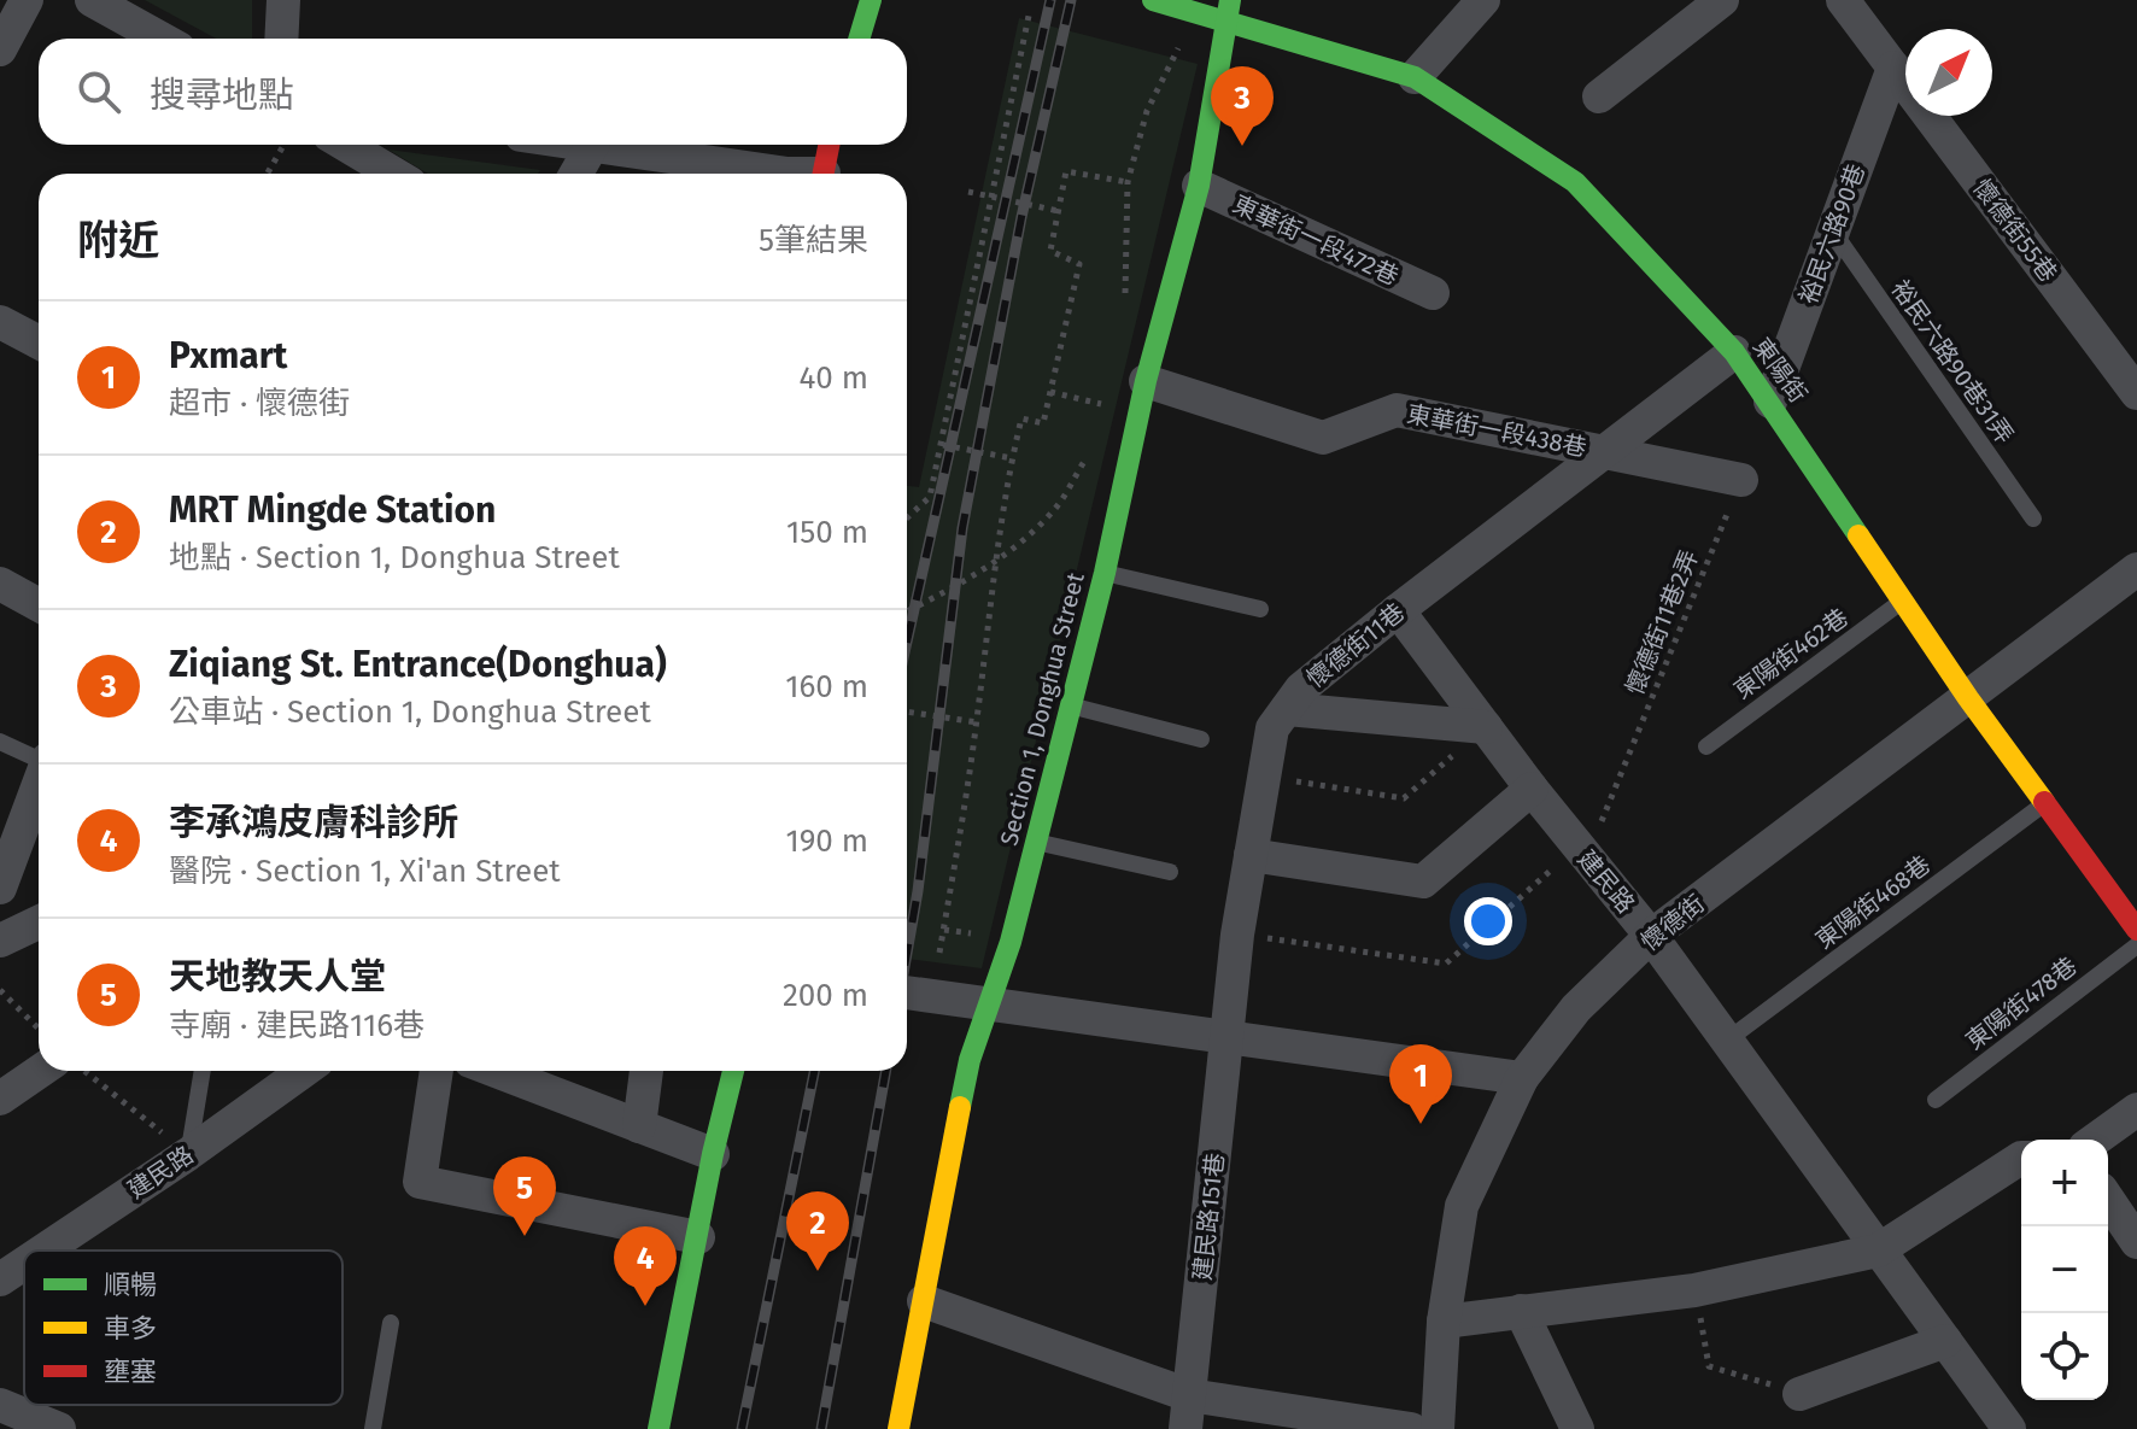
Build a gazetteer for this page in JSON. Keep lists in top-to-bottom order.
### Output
{
  "streets": {
    "street": [
      "懷德街55巷",
      "裕民六路90巷",
      "東華街一段472巷",
      "東陽街",
      "東華街一段438巷",
      "懷德街11巷",
      "Section 1, Donghua Street",
      "建民路",
      "懷德街",
      "建民路151巷"
    ],
    "lane": [
      "裕民六路90巷31弄",
      "東陽街462巷",
      "東陽街468巷",
      "東陽街478巷"
    ],
    "path": ["懷德街11巷2弄"]
  },
  "crossings": [
    ["懷德街55巷", "裕民六路90巷"],
    ["裕民六路90巷", "裕民六路90巷31弄"],
    ["裕民六路90巷", "東陽街"],
    ["東華街一段472巷", "Section 1, Donghua Street"],
    ["東陽街", "懷德街11巷"],
    ["東陽街", "東陽街462巷"],
    ["東陽街", "Section 1, Donghua Street"],
    ["東陽街", "東陽街468巷"],
    ["東陽街", "懷德街"],
    ["東華街一段438巷", "懷德街11巷2弄"],
    ["東華街一段438巷", "懷德街11巷"],
    ["東華街一段438巷", "Section 1, Donghua Street"],
    ["懷德街11巷2弄", "建民路"],
    ["懷德街11巷", "建民路"],
    ["懷德街11巷", "建民路151巷"],
    ["建民路", "東陽街468巷"],
    ["建民路", "懷德街"]
  ],
  "legend": ["順暢", "車多", "壅塞"],
  "north": "top right",
  "page": {
    "search": "搜尋地點",
    "pins": [
      "3",
      "1",
      "5",
      "2",
      "4"
    ],
    "heading": ["附近", "5筆結果"],
    "list": [
      {
        "mark": "1",
        "name": "Pxmart",
        "note": "超市 · 懷德街",
        "value": "40 m"
      },
      {
        "mark": "2",
        "name": "MRT Mingde Station",
        "note": "地點 · Section 1, Donghua Street",
        "value": "150 m"
      },
      {
        "mark": "3",
        "name": "Ziqiang St. Entrance(Donghua)",
        "note": "公車站 · Section 1, Donghua Street",
        "value": "160 m"
      },
      {
        "mark": "4",
        "name": "李承鴻皮膚科診所",
        "note": "醫院 · Section 1, Xi'an Street",
        "value": "190 m"
      },
      {
        "mark": "5",
        "name": "天地教天人堂",
        "note": "寺廟 · 建民路116巷",
        "value": "200 m"
      }
    ],
    "map_buttons": ["+", "−"]
  }
}
